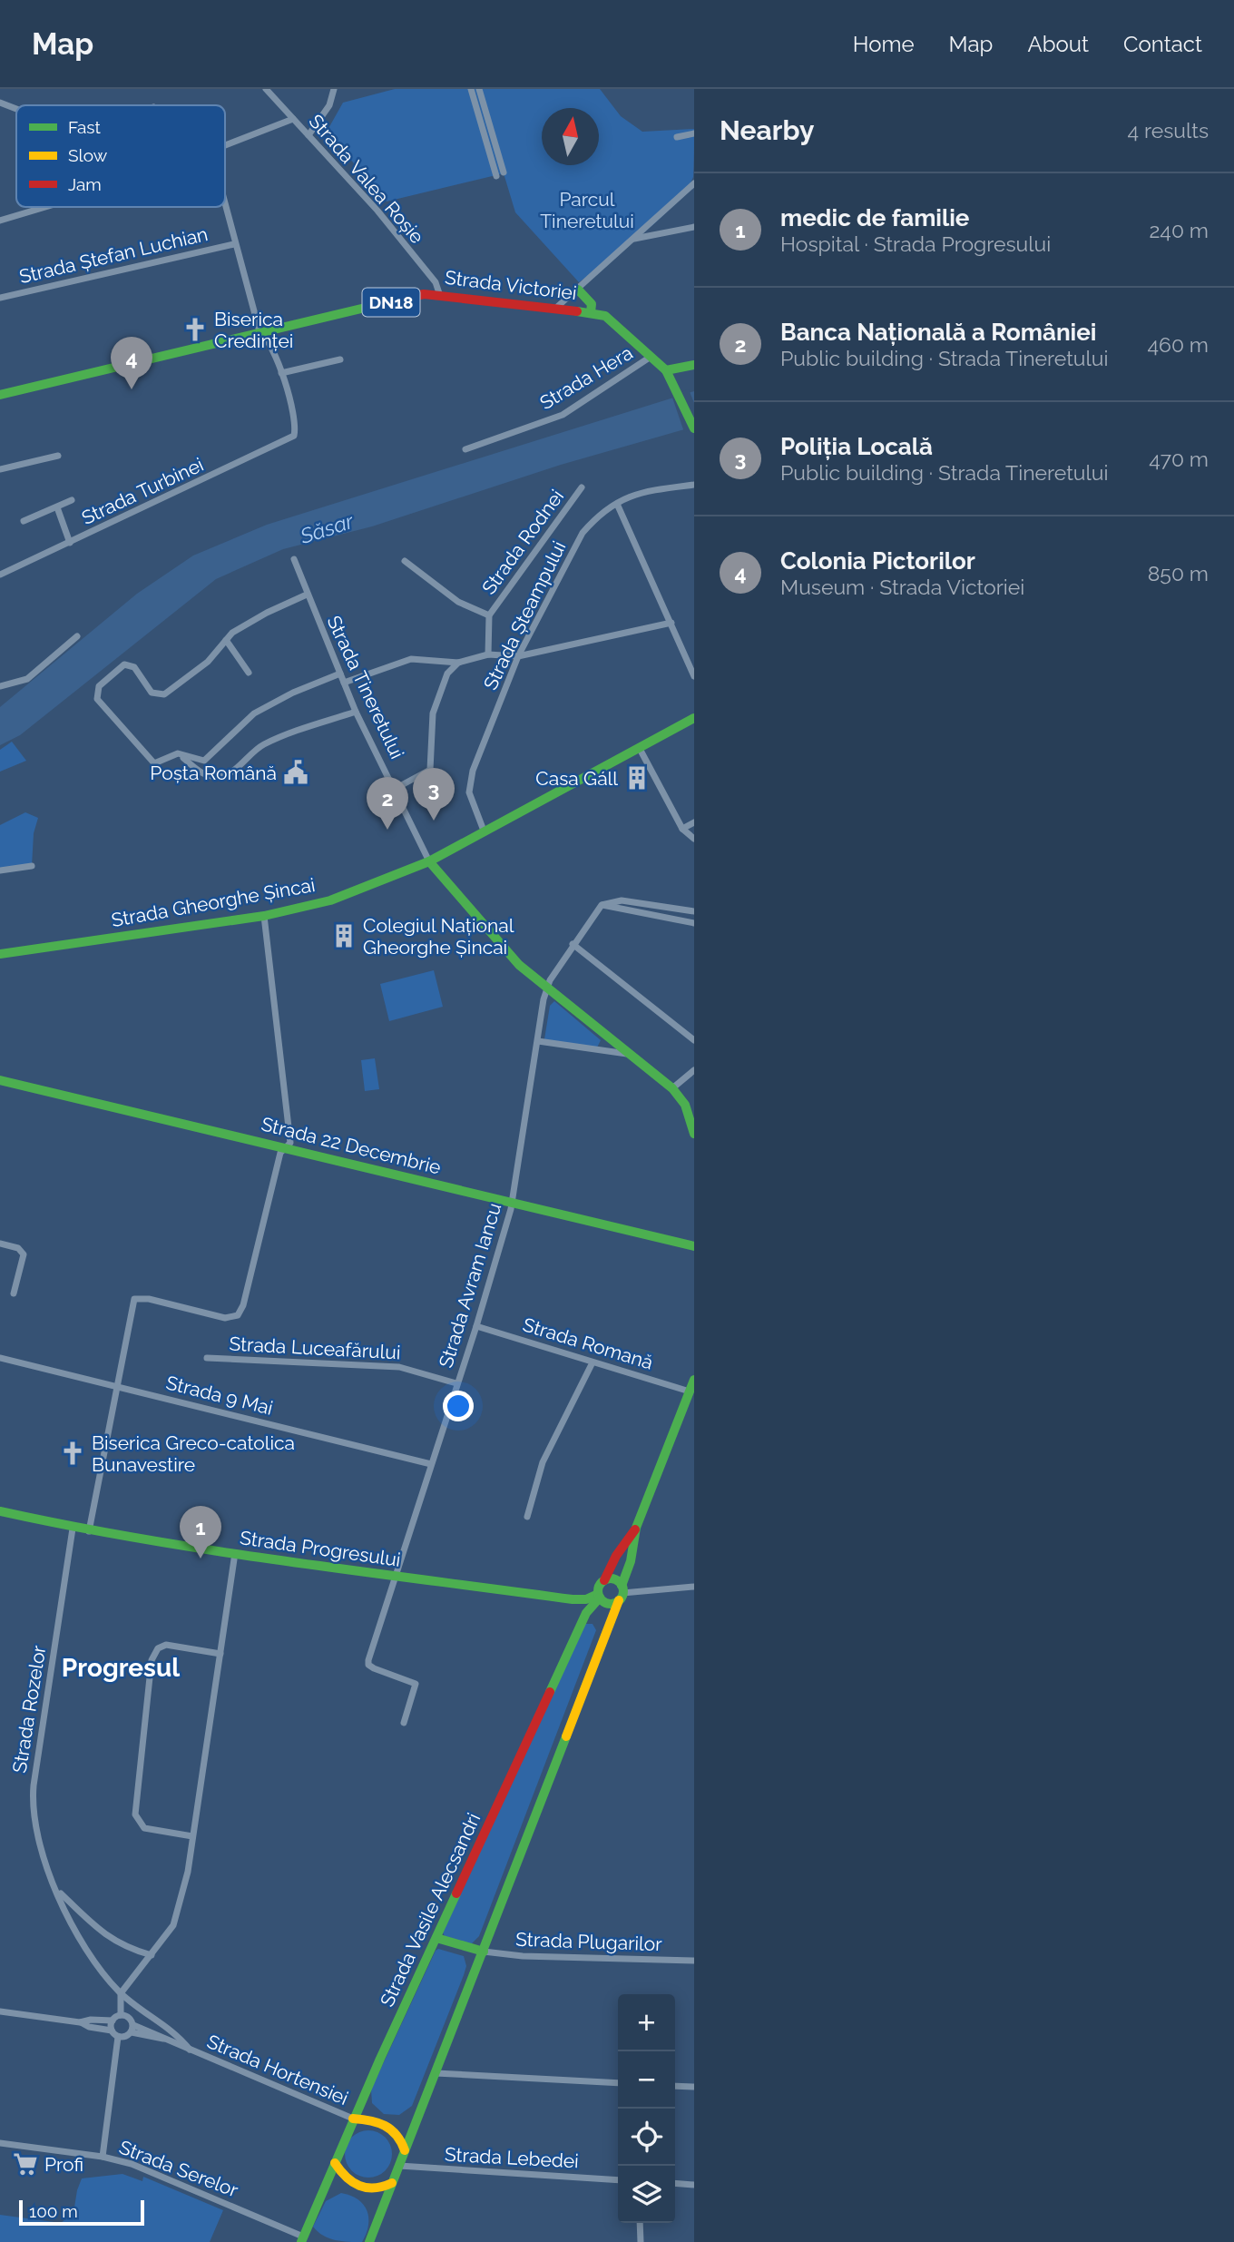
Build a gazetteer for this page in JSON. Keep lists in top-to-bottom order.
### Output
{
  "streets": {
    "street": [
      "Strada Valea Roșie",
      "Strada Ștefan Luchian",
      "Strada Victoriei",
      "DN18",
      "Strada Hera",
      "Strada Turbinei",
      "Strada Rodnei",
      "Strada Șteampului",
      "Strada Tineretului",
      "Strada Gheorghe Șincai",
      "Strada 22 Decembrie",
      "Strada Avram Iancu",
      "Strada Romană",
      "Strada Luceafărului",
      "Strada 9 Mai",
      "Strada Progresului",
      "Strada Rozelor",
      "Strada Vasile Alecsandri",
      "Strada Plugarilor",
      "Strada Hortensiei",
      "Strada Lebedei",
      "Strada Serelor"
    ]
  },
  "crossings": [
    ["Strada Valea Roșie", "Strada Victoriei"],
    ["Strada Victoriei", "Strada Hera"],
    ["Strada Șteampului", "Strada Gheorghe Șincai"],
    ["Strada Tineretului", "Strada Gheorghe Șincai"],
    ["Strada 22 Decembrie", "Strada Avram Iancu"],
    ["Strada Avram Iancu", "Strada Romană"],
    ["Strada Avram Iancu", "Strada Luceafărului"],
    ["Strada Avram Iancu", "Strada 9 Mai"],
    ["Strada Avram Iancu", "Strada Progresului"],
    ["Strada Progresului", "Strada Rozelor"],
    ["Strada Progresului", "Strada Vasile Alecsandri"],
    ["Strada Rozelor", "Strada Hortensiei"],
    ["Strada Vasile Alecsandri", "Strada Hortensiei"],
    ["Strada Vasile Alecsandri", "Strada Lebedei"],
    ["Strada Vasile Alecsandri", "Strada Serelor"],
    ["Strada Hortensiei", "Strada Lebedei"]
  ],
  "districts": ["Progresul"],
  "water": ["Săsar"],
  "parks": ["Parcul Tineretului"],
  "places": {
    "church": ["Biserica Credinței", "Biserica Greco-catolica Bunavestire"],
    "public building": ["Poșta Română"],
    "building": ["Casa Gáll", "Colegiul Național Gheorghe Șincai"],
    "supermarket": ["Profi"]
  },
  "legend": ["Fast", "Slow", "Jam"],
  "scale_bar": "100 m",
  "north": "top",
  "page": {
    "header": "Map",
    "nav": [
      "Home",
      "Map",
      "About",
      "Contact"
    ],
    "heading": ["Nearby", "4 results"],
    "list": [
      {
        "mark": "1",
        "name": "medic de familie",
        "note": "Hospital · Strada Progresului",
        "value": "240 m"
      },
      {
        "mark": "2",
        "name": "Banca Națională a României",
        "note": "Public building · Strada Tineretului",
        "value": "460 m"
      },
      {
        "mark": "3",
        "name": "Poliția Locală",
        "note": "Public building · Strada Tineretului",
        "value": "470 m"
      },
      {
        "mark": "4",
        "name": "Colonia Pictorilor",
        "note": "Museum · Strada Victoriei",
        "value": "850 m"
      }
    ],
    "pins": [
      "4",
      "3",
      "2",
      "1"
    ],
    "map_buttons": ["+", "−"],
    "scale": "100 m"
  }
}
